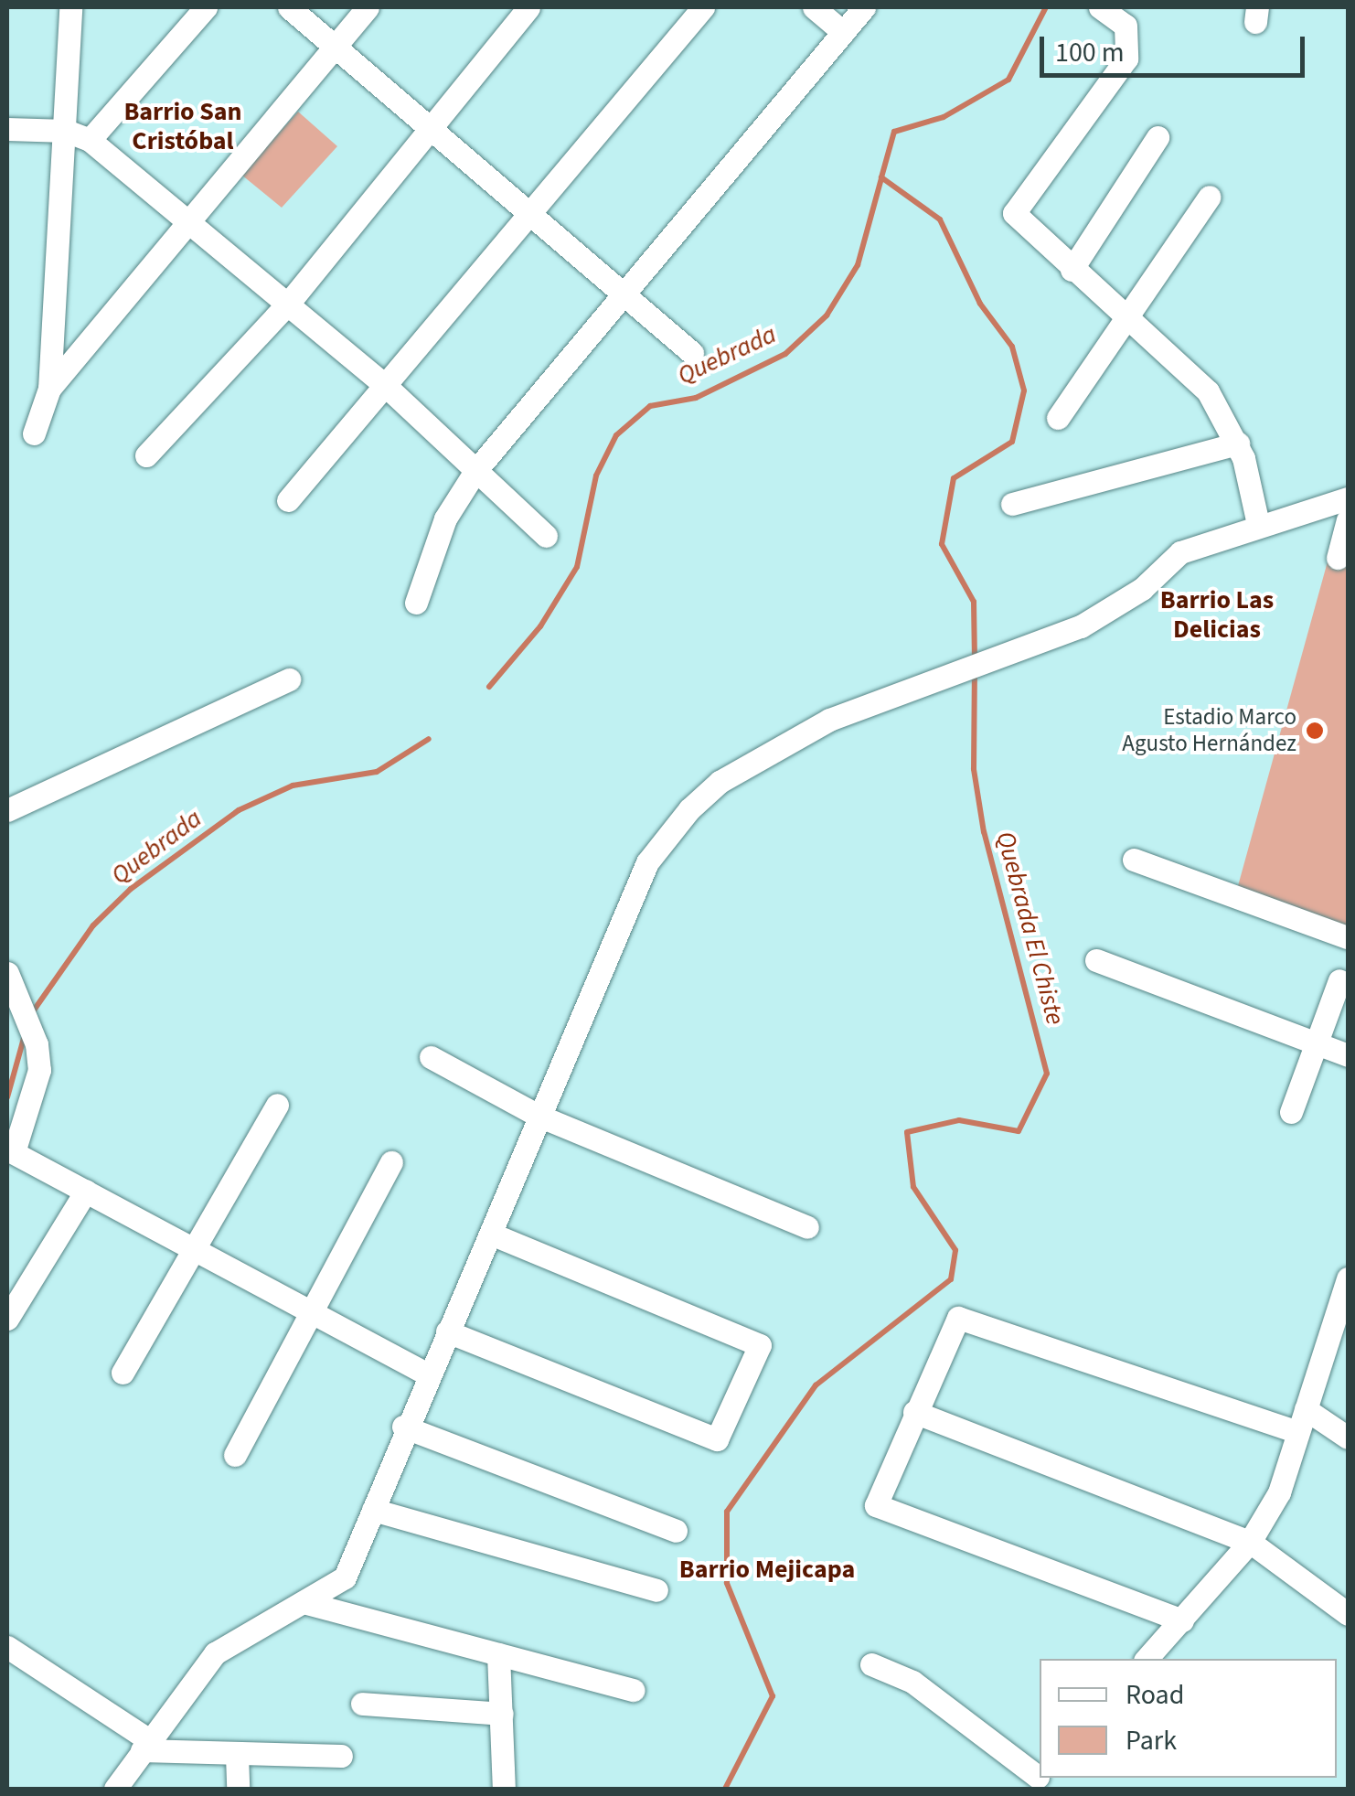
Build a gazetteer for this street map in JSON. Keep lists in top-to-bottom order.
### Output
{
  "districts": ["Barrio San Cristóbal", "Barrio Las Delicias", "Barrio Mejicapa"],
  "water": ["Quebrada", "Quebrada El Chiste"],
  "places": ["Estadio Marco Agusto Hernández"],
  "legend": ["Road", "Park"],
  "scale_bar": "100 m"
}
